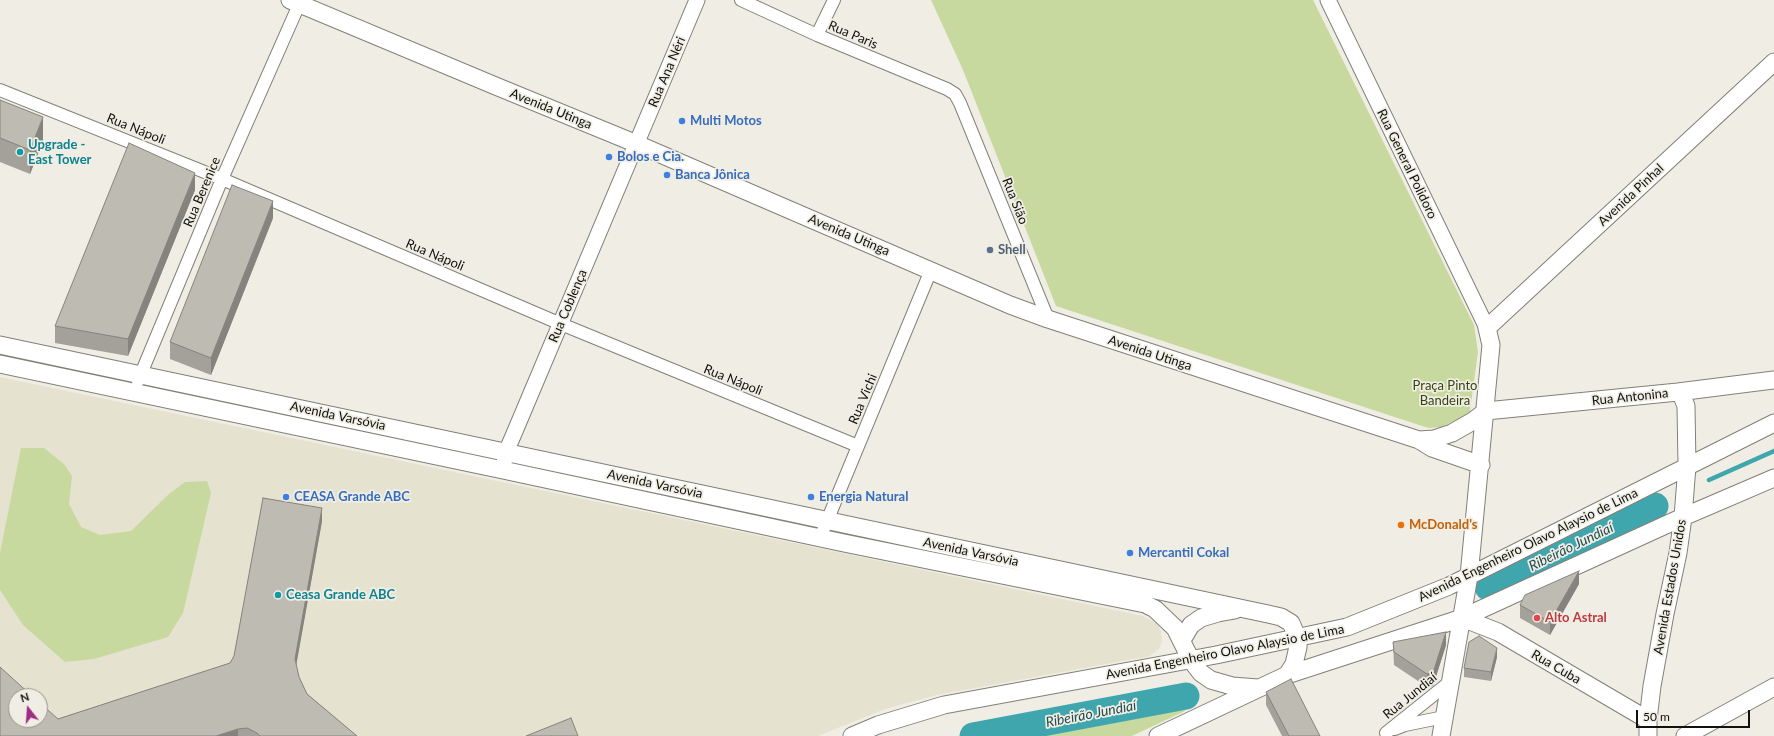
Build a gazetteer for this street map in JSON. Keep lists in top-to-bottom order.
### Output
{
  "streets": {
    "main road": [
      "Avenida Utinga",
      "Avenida Pinhal",
      "Rua Antonina",
      "Avenida Varsóvia",
      "Avenida Engenheiro Olavo Alaysio de Lima",
      "Avenida Estados Unidos",
      "Rua Cuba"
    ],
    "street": [
      "Rua Paris",
      "Rua Ana Néri",
      "Rua Nápoli",
      "Rua General Polidoro",
      "Rua Berenice",
      "Rua Sião",
      "Rua Coblença",
      "Rua Vichi",
      "Rua Jundiaí"
    ]
  },
  "crossings": [
    ["Rua Paris", "Rua Sião"],
    ["Rua Ana Néri", "Avenida Utinga"],
    ["Rua Ana Néri", "Rua Coblença"],
    ["Avenida Utinga", "Rua Berenice"],
    ["Avenida Utinga", "Rua Sião"],
    ["Avenida Utinga", "Rua Coblença"],
    ["Avenida Utinga", "Rua Antonina"],
    ["Avenida Utinga", "Rua Vichi"],
    ["Rua Nápoli", "Rua Berenice"],
    ["Rua Nápoli", "Rua Coblença"],
    ["Rua Nápoli", "Rua Vichi"],
    ["Rua General Polidoro", "Avenida Pinhal"],
    ["Rua Berenice", "Avenida Varsóvia"],
    ["Rua Coblença", "Avenida Varsóvia"],
    ["Rua Antonina", "Avenida Estados Unidos"],
    ["Rua Vichi", "Avenida Varsóvia"],
    ["Avenida Varsóvia", "Avenida Engenheiro Olavo Alaysio de Lima"],
    ["Avenida Engenheiro Olavo Alaysio de Lima", "Avenida Estados Unidos"],
    ["Avenida Engenheiro Olavo Alaysio de Lima", "Rua Cuba"],
    ["Avenida Estados Unidos", "Rua Cuba"]
  ],
  "water": ["Ribeirão Jundiaí"],
  "parks": ["Praça Pinto Bandeira"],
  "places": [
    "Multi Motos",
    "Upgrade - East Tower",
    "Bolos e Cia.",
    "Banca Jônica",
    "Shell",
    "CEASA Grande ABC",
    "Energia Natural",
    "McDonald's",
    "Mercantil Cokal",
    "Ceasa Grande ABC",
    "Alto Astral"
  ],
  "scale_bar": "50 m",
  "north": "top"
}
